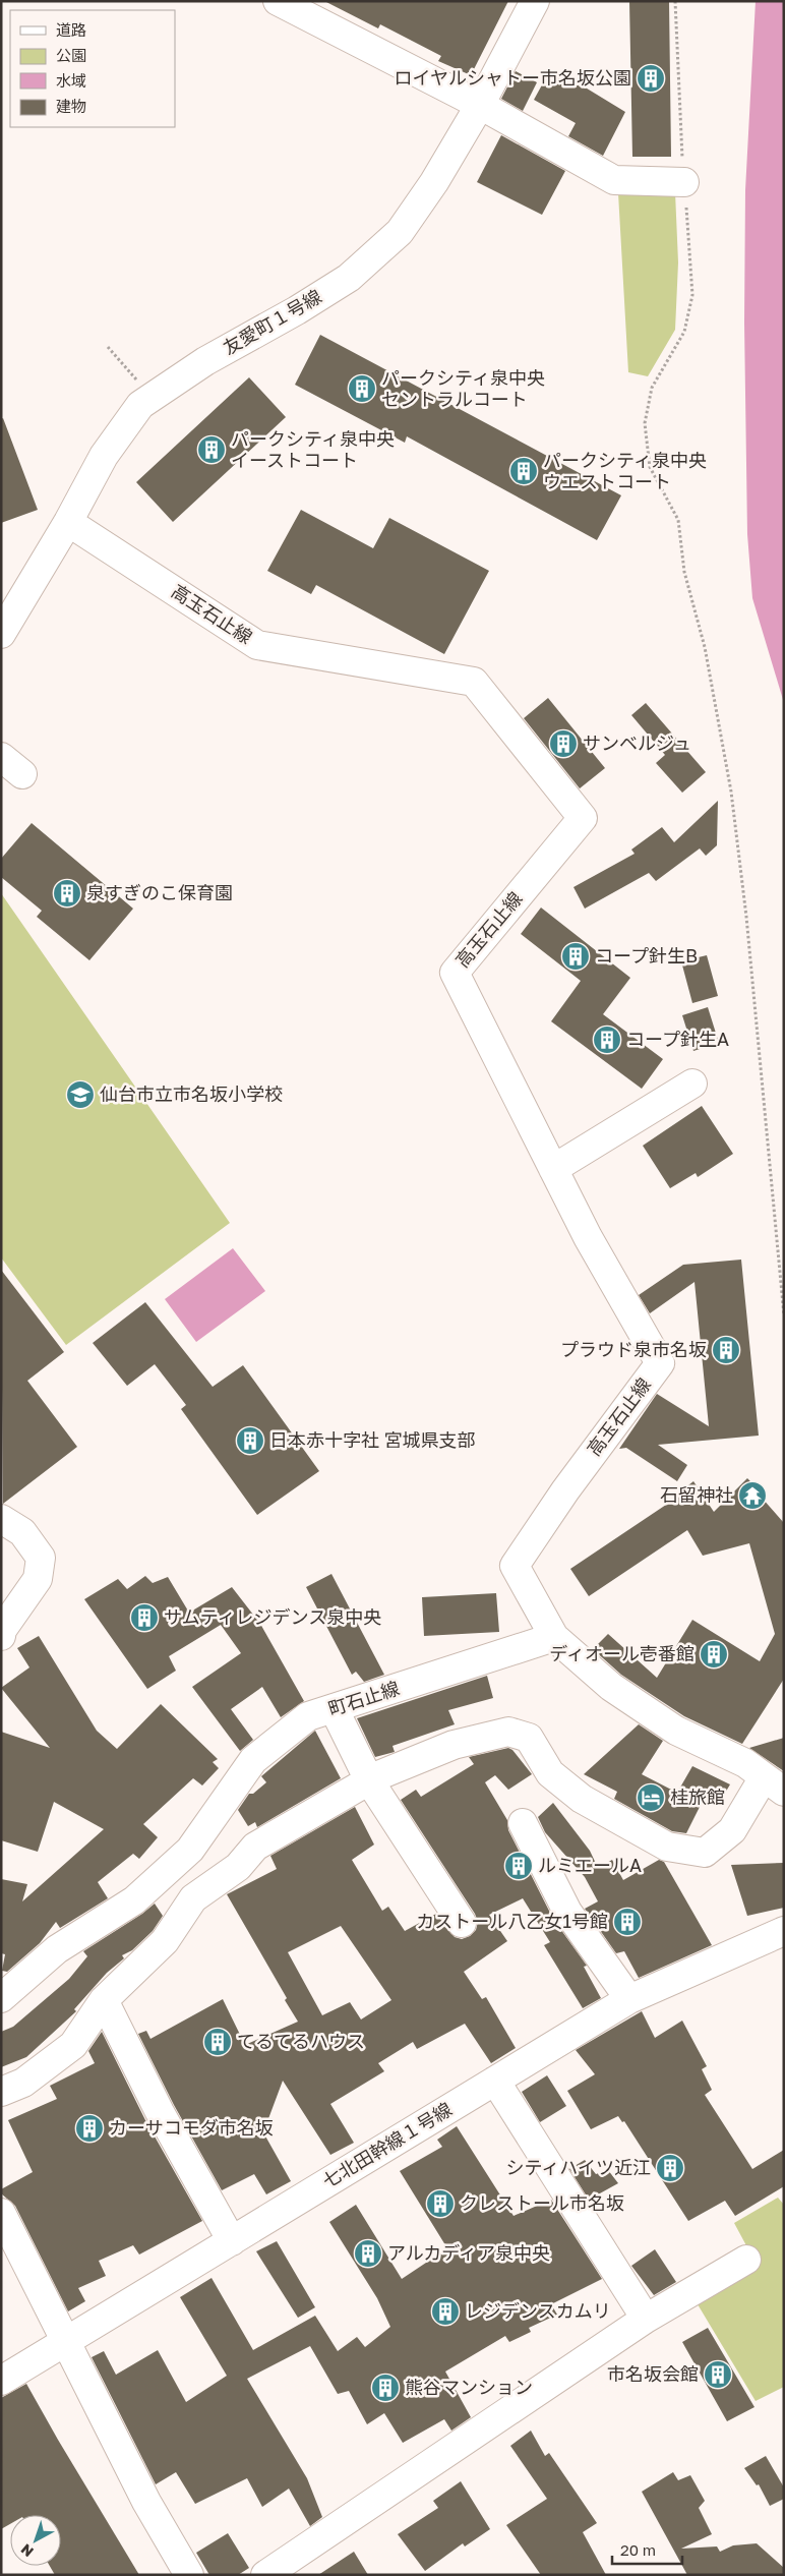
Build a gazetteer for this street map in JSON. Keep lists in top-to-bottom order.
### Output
{
  "streets": {
    "street": [
      "友愛町１号線",
      "高玉石止線",
      "町石止線",
      "七北田幹線１号線"
    ]
  },
  "crossings": [
    ["友愛町１号線", "高玉石止線"],
    ["高玉石止線", "町石止線"]
  ],
  "places": {
    "building": [
      "ロイヤルシャトー市名坂公園",
      "パークシティ泉中央 セントラルコート",
      "パークシティ泉中央 イーストコート",
      "パークシティ泉中央 ウエストコート",
      "サンベルジュ",
      "泉すぎのこ保育園",
      "コープ針生B",
      "コープ針生A",
      "プラウド泉市名坂",
      "日本赤十字社 宮城県支部",
      "サムティレジデンス泉中央",
      "ディオール壱番館",
      "ルミエールA",
      "カストール八乙女1号館",
      "てるてるハウス",
      "カーサコモダ市名坂",
      "シティハイツ近江",
      "クレストール市名坂",
      "アルカディア泉中央",
      "レジデンスカムリ",
      "市名坂会館",
      "熊谷マンション"
    ],
    "school or university": ["仙台市立市名坂小学校"],
    "temple": ["石留神社"],
    "hotel": ["桂旅館"]
  },
  "legend": [
    "道路",
    "公園",
    "水域",
    "建物"
  ],
  "scale_bar": "20 m",
  "north": "bottom left"
}
